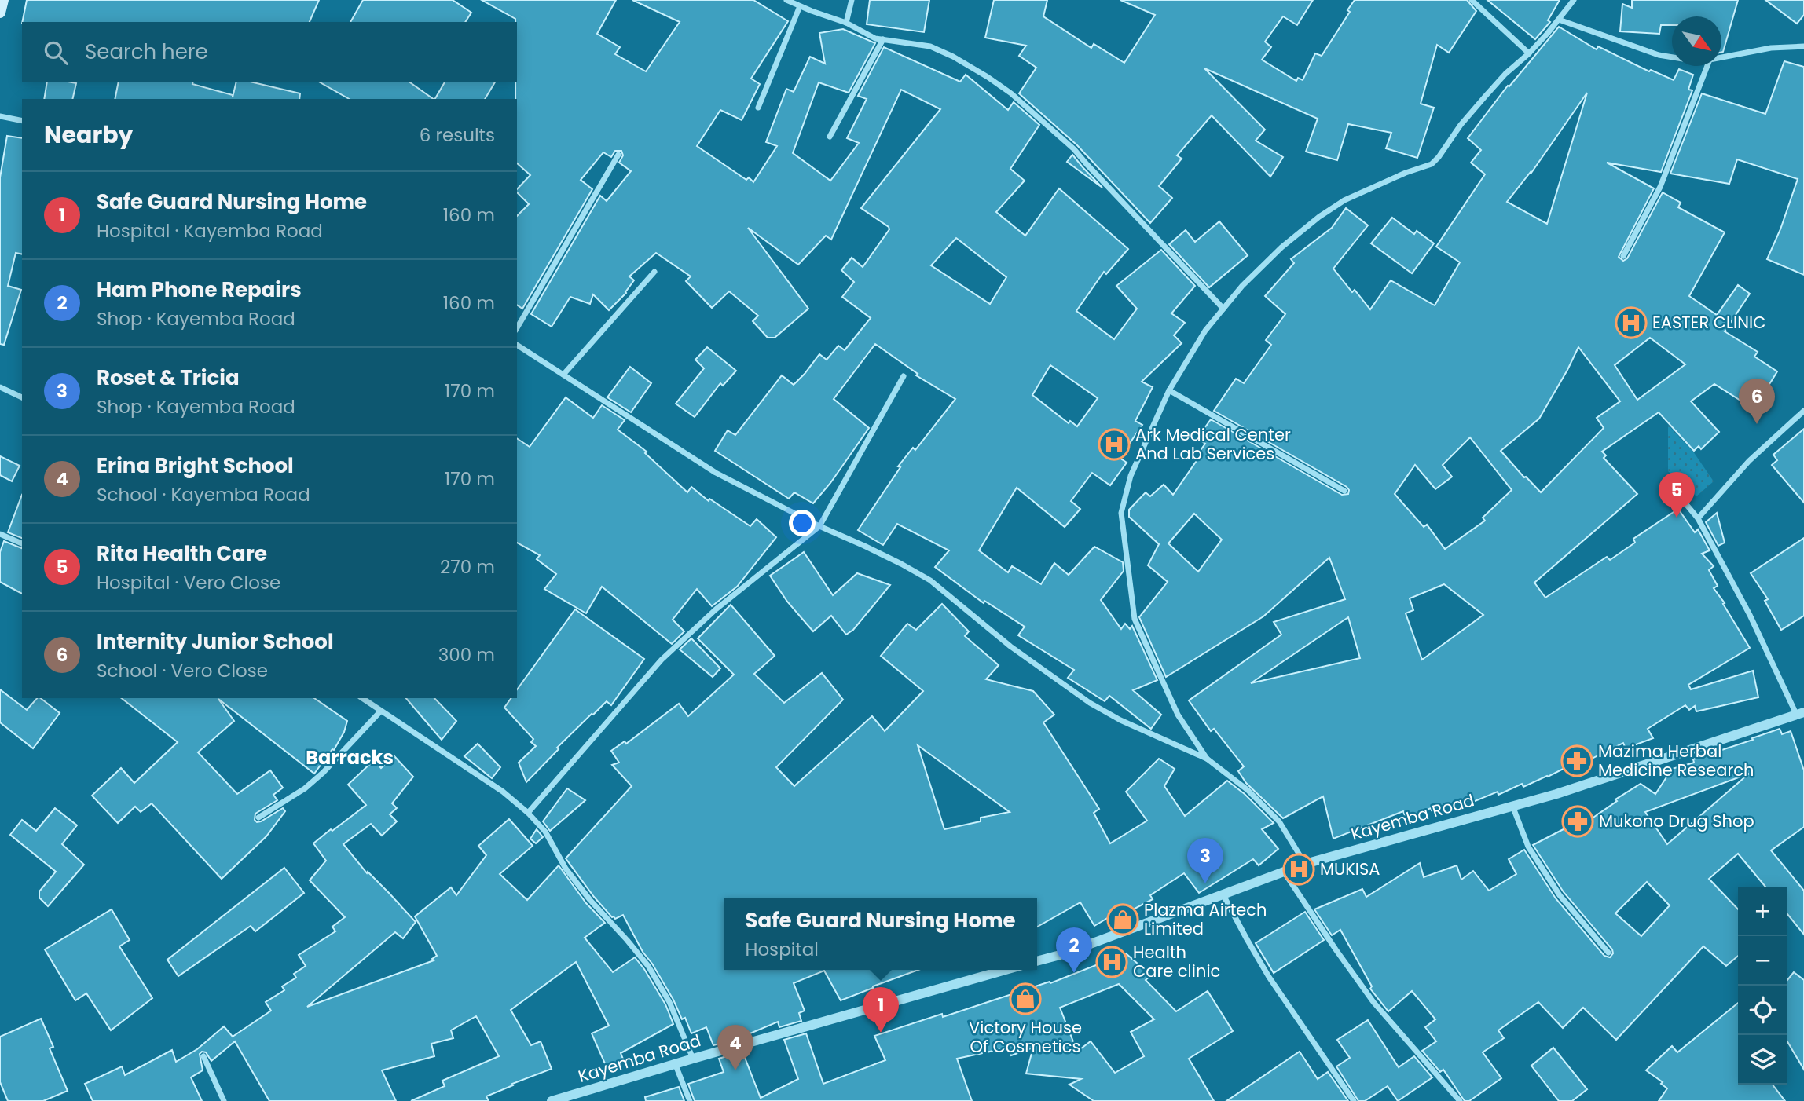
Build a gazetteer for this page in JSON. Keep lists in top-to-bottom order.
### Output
{
  "streets": {
    "street": ["Kayemba Road"]
  },
  "districts": ["Barracks"],
  "places": {
    "hospital": [
      "EASTER CLINIC",
      "Ark Medical Center And Lab Services",
      "MUKISA",
      "Health Care clinic"
    ],
    "pharmacy": ["Mazima Herbal Medicine Research", "Mukono Drug Shop"],
    "shop": ["Plazma Airtech Limited", "Victory House Of Cosmetics"]
  },
  "north": "bottom right",
  "page": {
    "search": "Search here",
    "heading": ["Nearby", "6 results"],
    "list": [
      {
        "mark": "1",
        "name": "Safe Guard Nursing Home",
        "note": "Hospital · Kayemba Road",
        "value": "160 m"
      },
      {
        "mark": "2",
        "name": "Ham Phone Repairs",
        "note": "Shop · Kayemba Road",
        "value": "160 m"
      },
      {
        "mark": "3",
        "name": "Roset & Tricia",
        "note": "Shop · Kayemba Road",
        "value": "170 m"
      },
      {
        "mark": "4",
        "name": "Erina Bright School",
        "note": "School · Kayemba Road",
        "value": "170 m"
      },
      {
        "mark": "5",
        "name": "Rita Health Care",
        "note": "Hospital · Vero Close",
        "value": "270 m"
      },
      {
        "mark": "6",
        "name": "Internity Junior School",
        "note": "School · Vero Close",
        "value": "300 m"
      }
    ],
    "pins": [
      "6",
      "5",
      "3",
      "2",
      "1",
      "4"
    ],
    "map_buttons": ["+", "−"],
    "popup": ["Safe Guard Nursing Home", "Hospital"]
  }
}
